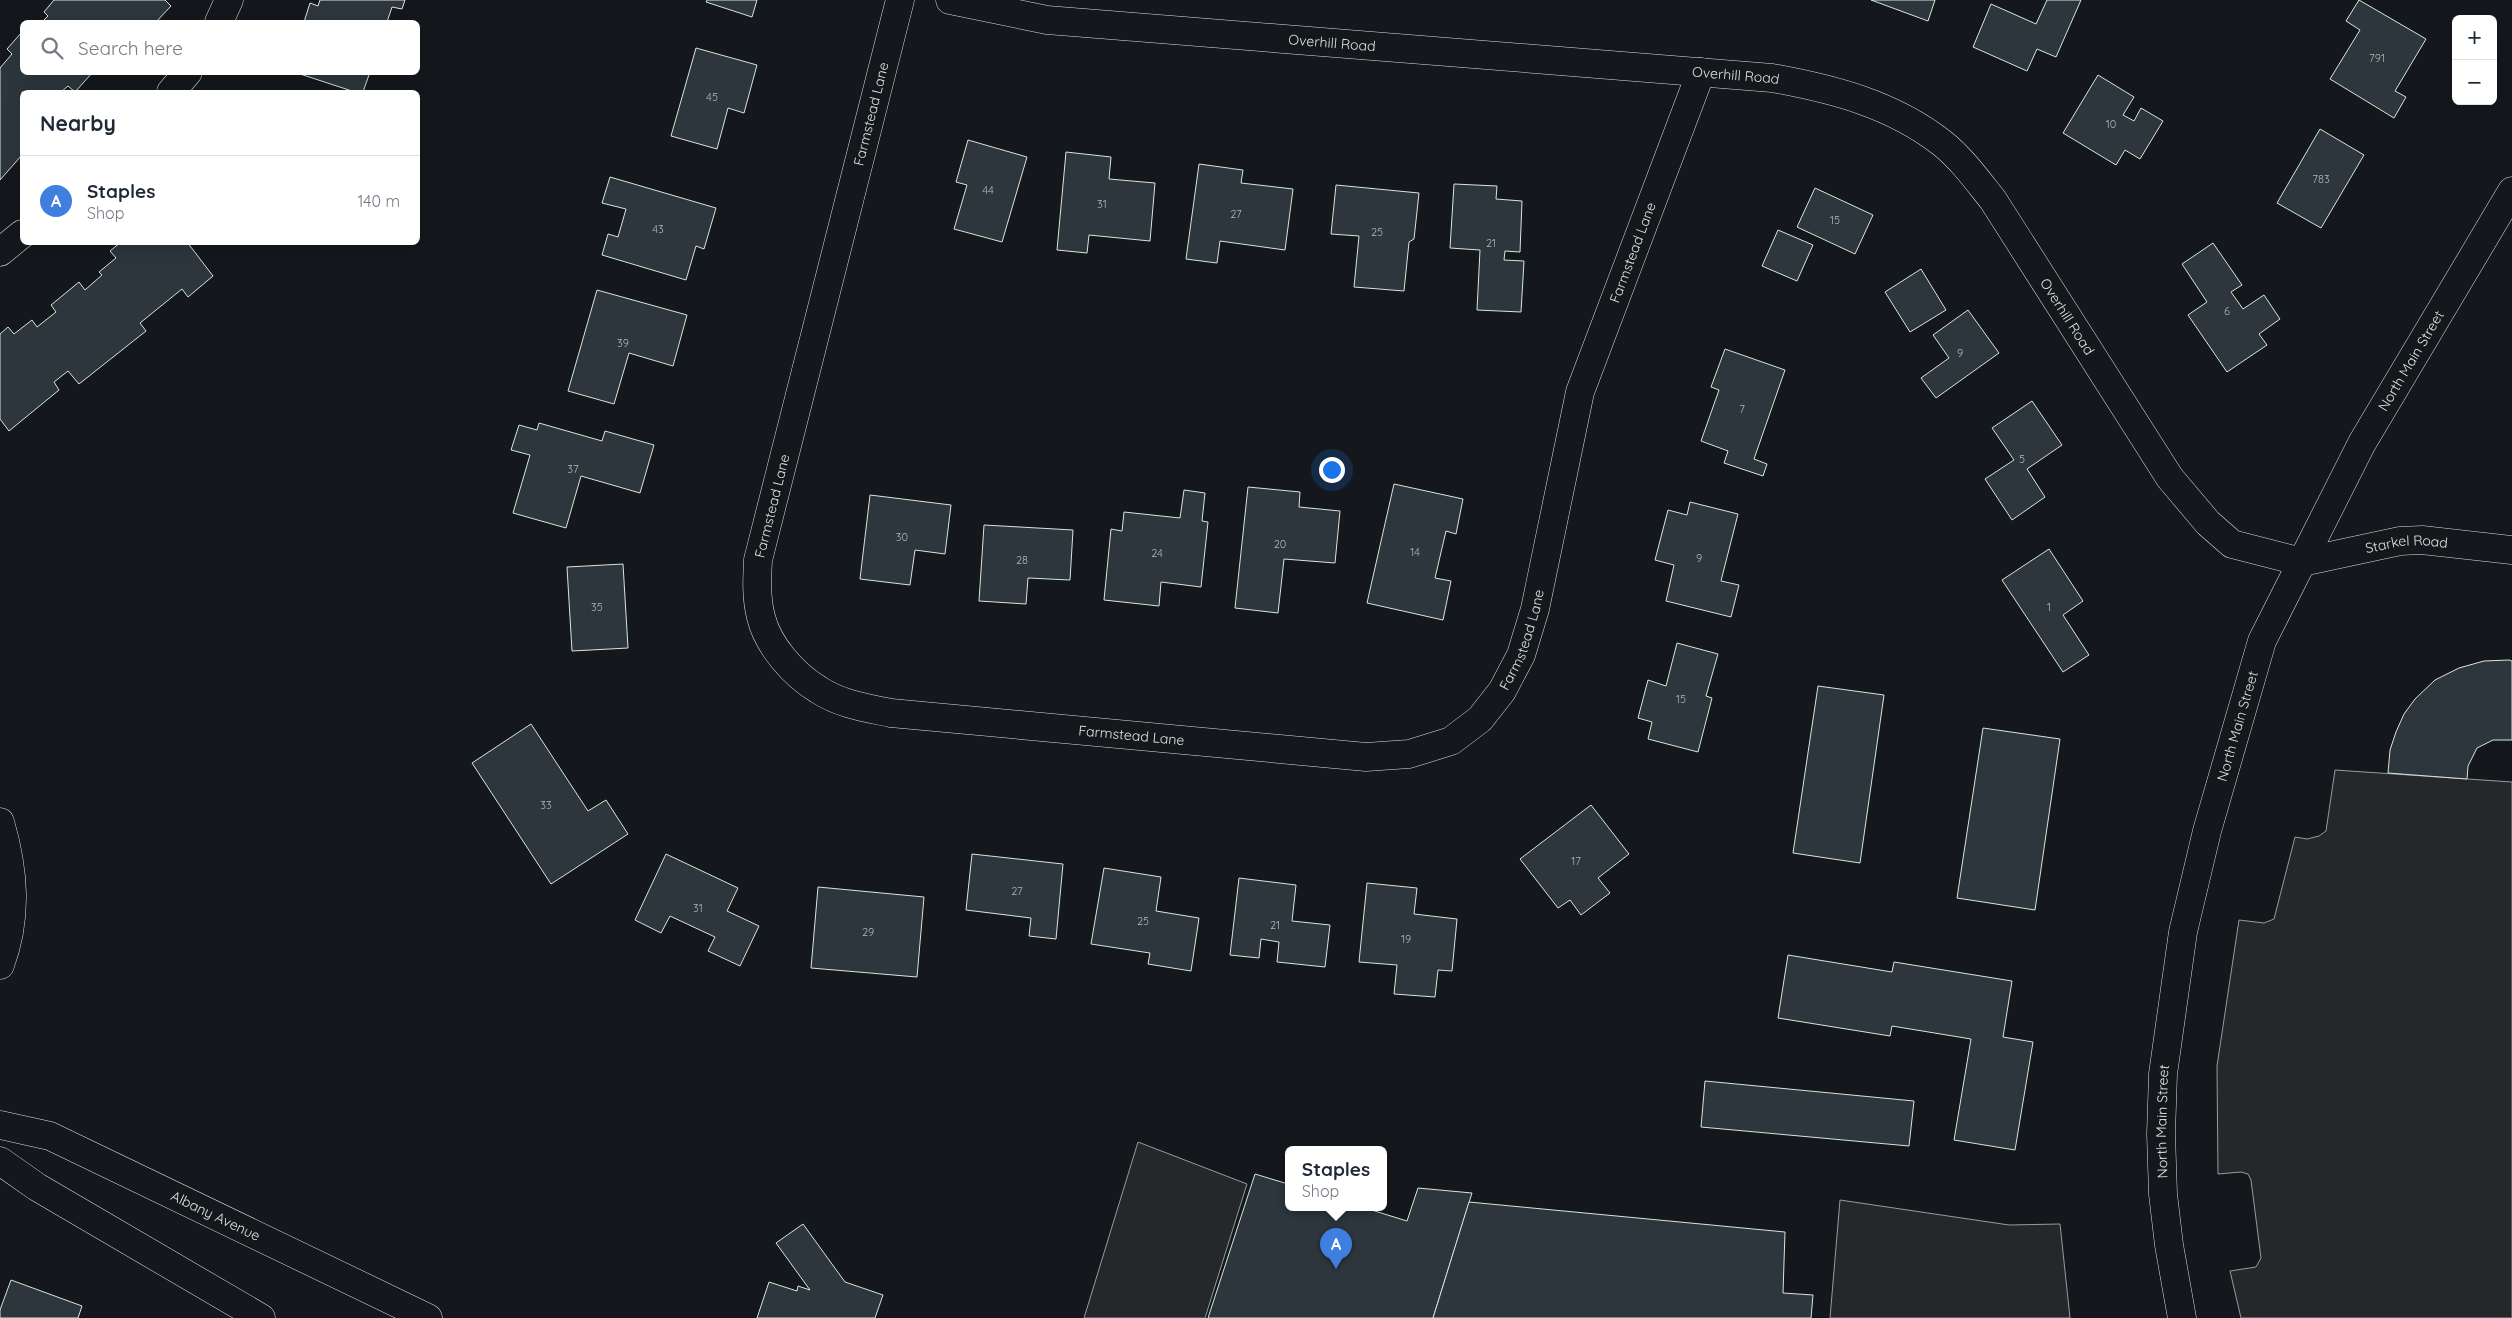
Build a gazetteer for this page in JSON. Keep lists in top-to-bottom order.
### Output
{
  "streets": {
    "main road": [
      "Overhill Road",
      "Farmstead Lane",
      "North Main Street",
      "Starkel Road",
      "Albany Avenue"
    ]
  },
  "crossings": [
    ["Overhill Road", "Farmstead Lane"],
    ["Overhill Road", "North Main Street"],
    ["Overhill Road", "Starkel Road"],
    ["North Main Street", "Starkel Road"]
  ],
  "house_numbers": [
    "791",
    "45",
    "10",
    "783",
    "44",
    "31",
    "27",
    "15",
    "43",
    "25",
    "21",
    "6",
    "39",
    "9",
    "7",
    "5",
    "37",
    "30",
    "20",
    "14",
    "24",
    "9",
    "28",
    "35",
    "1",
    "15",
    "33",
    "17",
    "27",
    "31",
    "25",
    "21",
    "29",
    "19"
  ],
  "page": {
    "map_buttons": ["+", "−"],
    "search": "Search here",
    "heading": "Nearby",
    "list": [
      {
        "mark": "A",
        "name": "Staples",
        "note": "Shop",
        "value": "140 m"
      }
    ],
    "popup": ["Staples", "Shop"],
    "pins": "A"
  }
}
